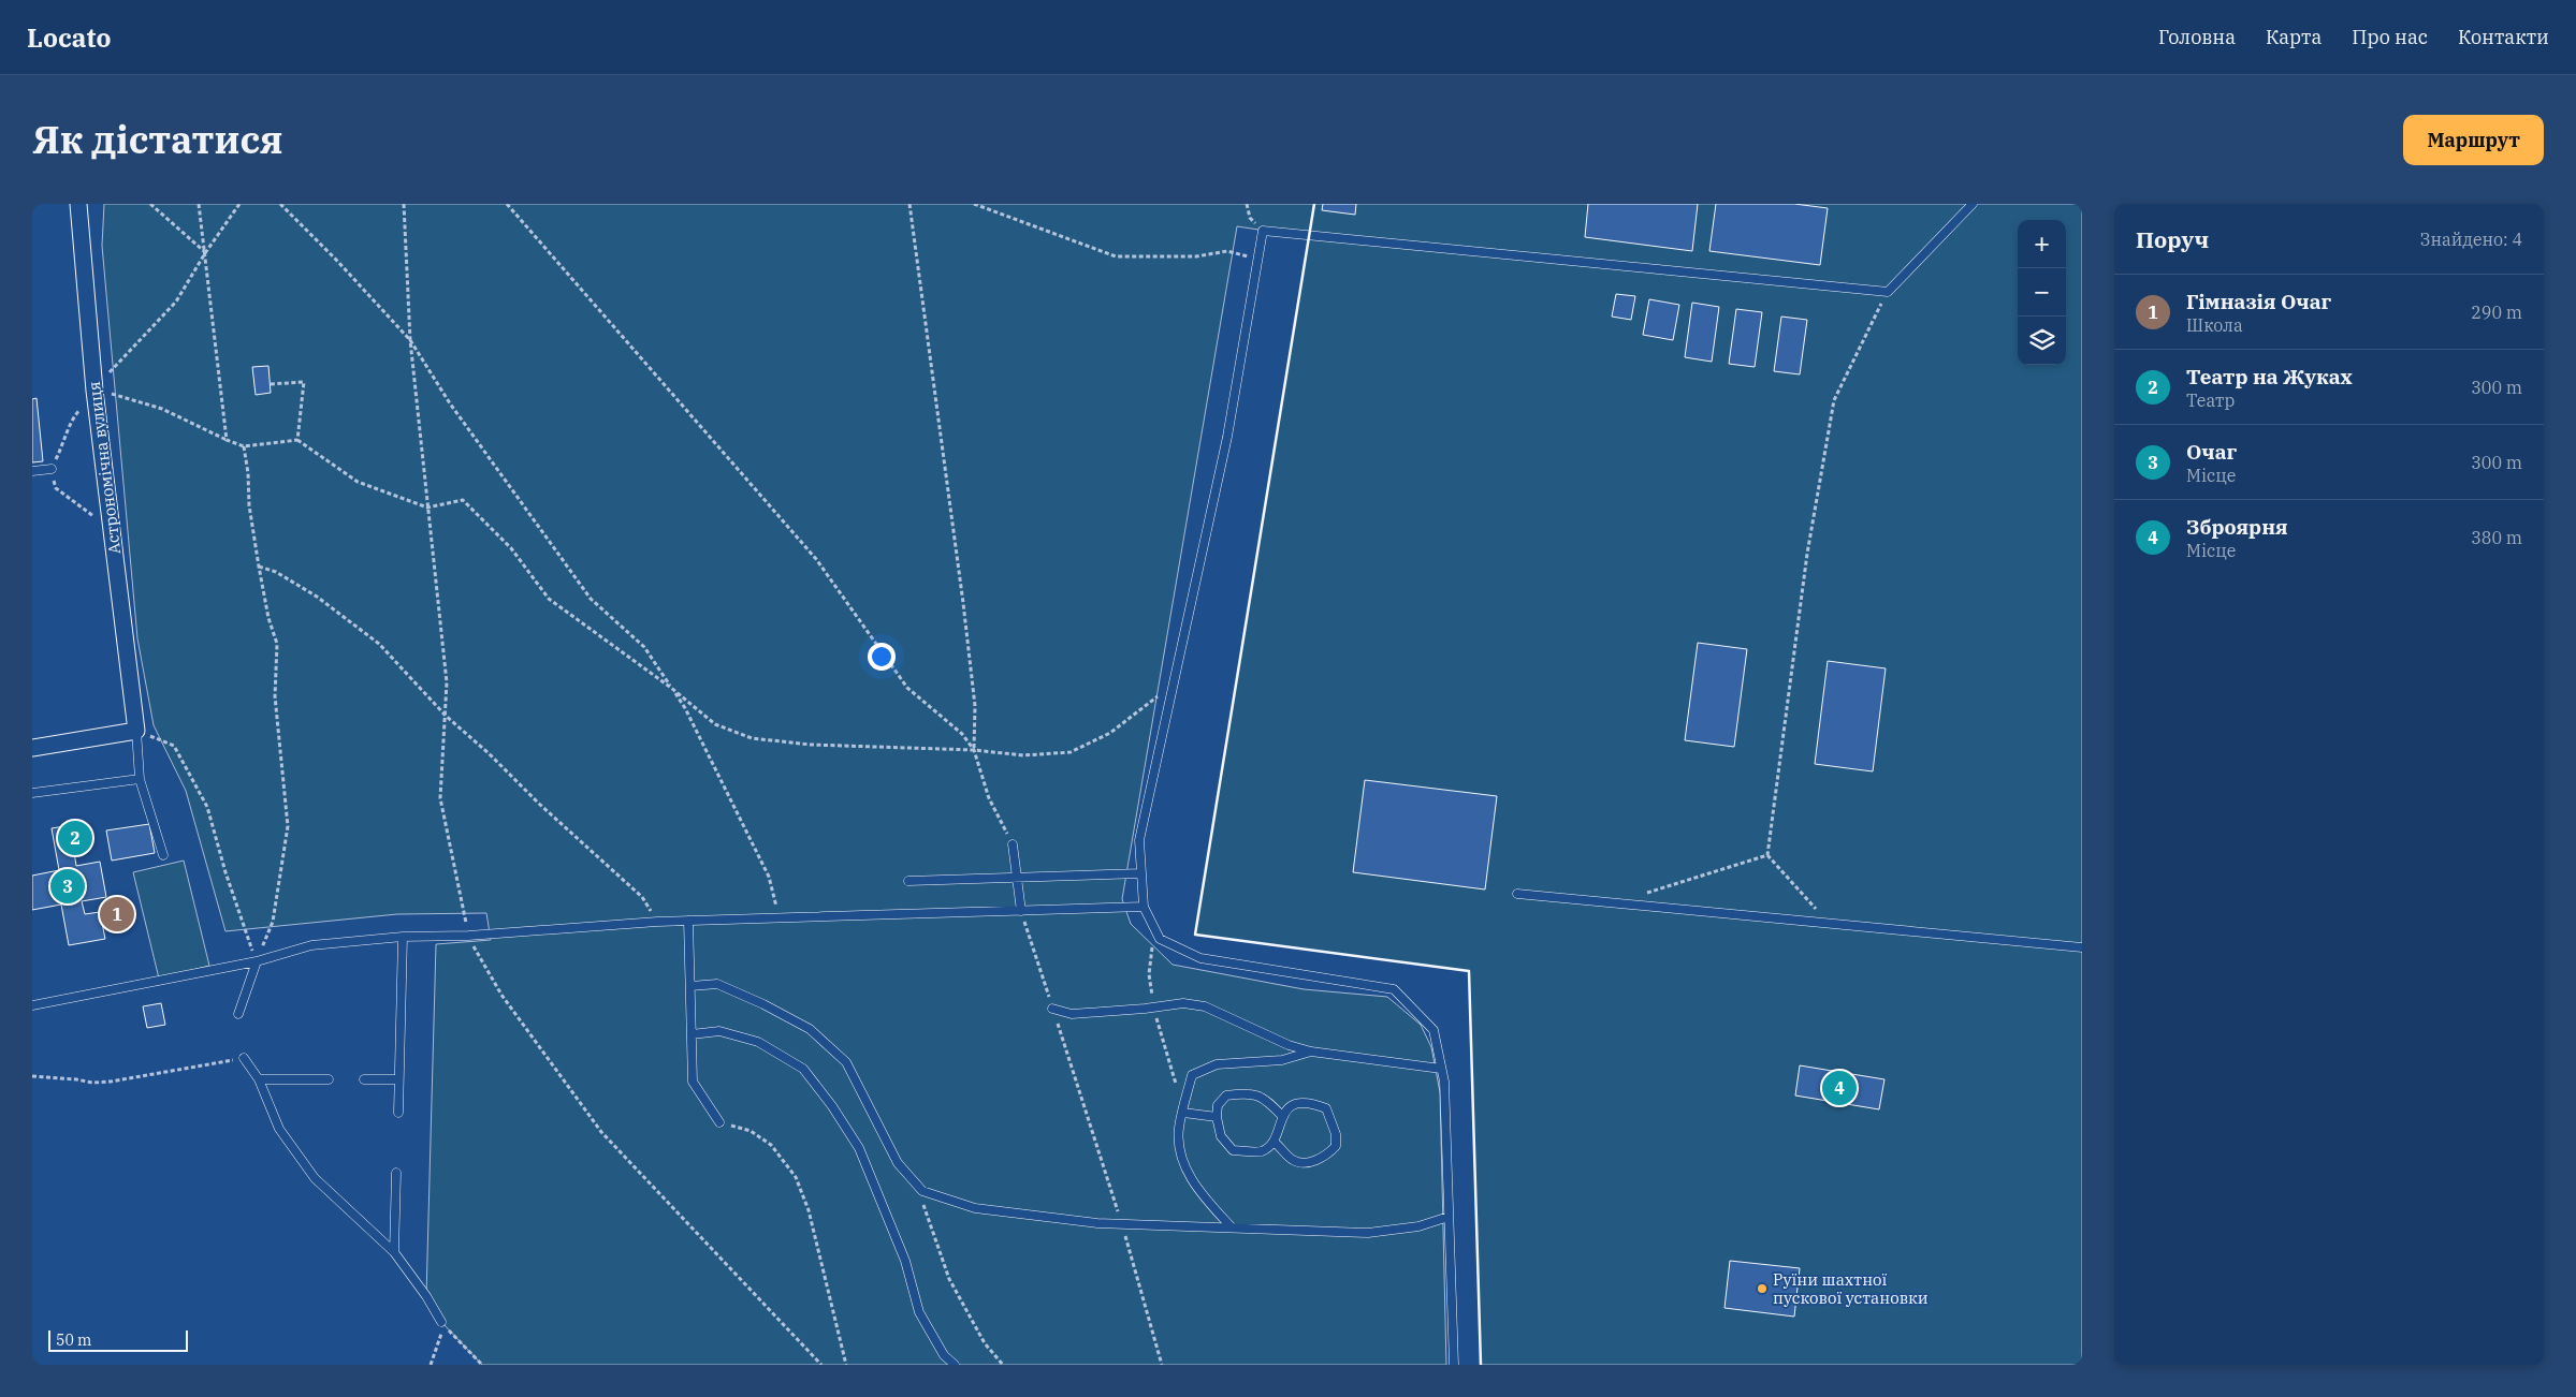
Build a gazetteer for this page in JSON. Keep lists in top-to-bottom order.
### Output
{
  "streets": {
    "street": ["Астрономічна вулиця"]
  },
  "places": ["Руїни шахтної пускової установки"],
  "scale_bar": "50 m",
  "page": {
    "header": "Locato",
    "nav": [
      "Головна",
      "Карта",
      "Про нас",
      "Контакти"
    ],
    "title": "Як дістатися",
    "buttons": "Маршрут",
    "heading": ["Поруч", "Знайдено: 4"],
    "map_buttons": ["+", "−"],
    "list": [
      {
        "mark": "1",
        "name": "Гімназія Очаг",
        "note": "Школа",
        "value": "290 m"
      },
      {
        "mark": "2",
        "name": "Театр на Жуках",
        "note": "Театр",
        "value": "300 m"
      },
      {
        "mark": "3",
        "name": "Очаг",
        "note": "Місце",
        "value": "300 m"
      },
      {
        "mark": "4",
        "name": "Зброярня",
        "note": "Місце",
        "value": "380 m"
      }
    ],
    "pins": [
      "2",
      "3",
      "1",
      "4"
    ],
    "scale": "50 m"
  }
}
